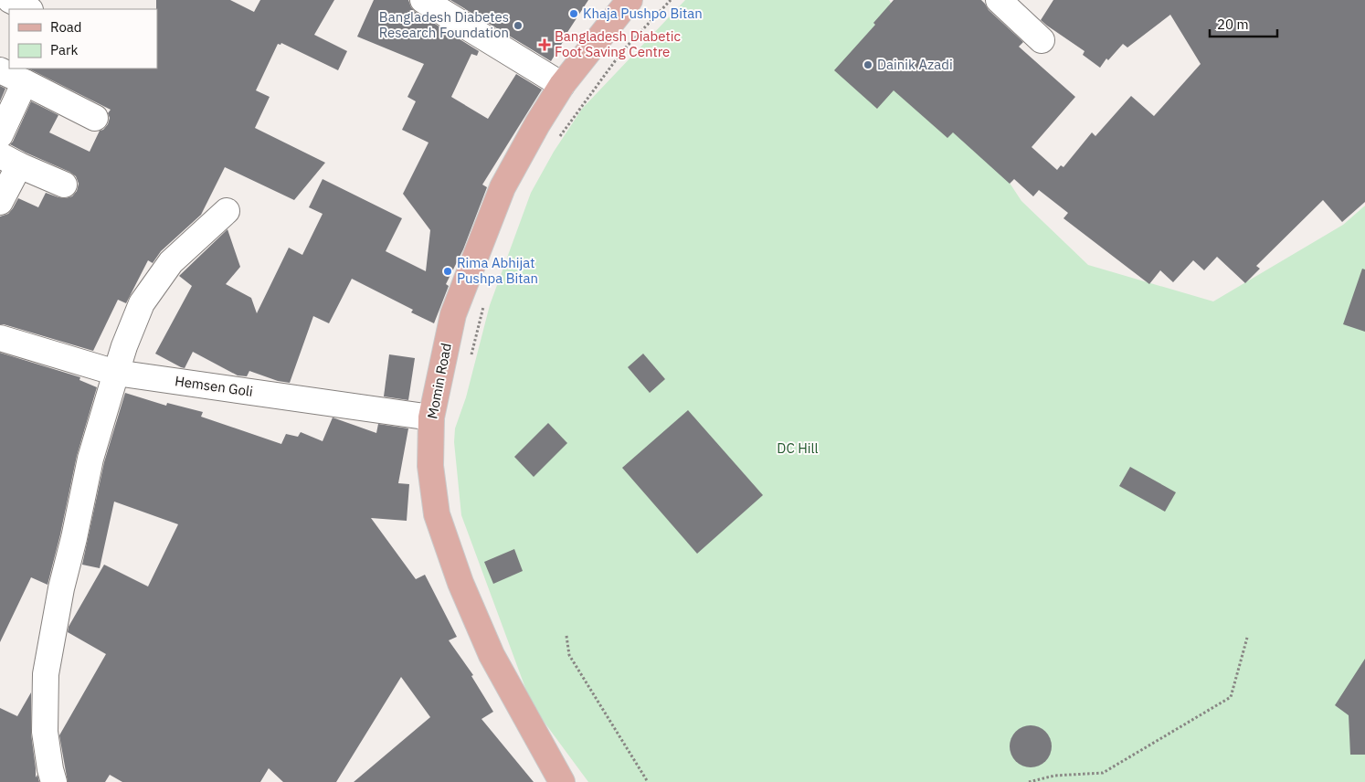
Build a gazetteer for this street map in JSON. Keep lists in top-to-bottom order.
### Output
{
  "streets": {
    "main road": ["Momin Road"],
    "street": ["Hemsen Goli"]
  },
  "crossings": [
    ["Momin Road", "Hemsen Goli"]
  ],
  "parks": ["DC Hill"],
  "places": {
    "other": [
      "Khaja Pushpo Bitan",
      "Bangladesh Diabetes Research Foundation",
      "Dainik Azadi",
      "Rima Abhijat Pushpa Bitan"
    ],
    "health": ["Bangladesh Diabetic Foot Saving Centre"]
  },
  "legend": ["Road", "Park"],
  "scale_bar": "20 m"
}
